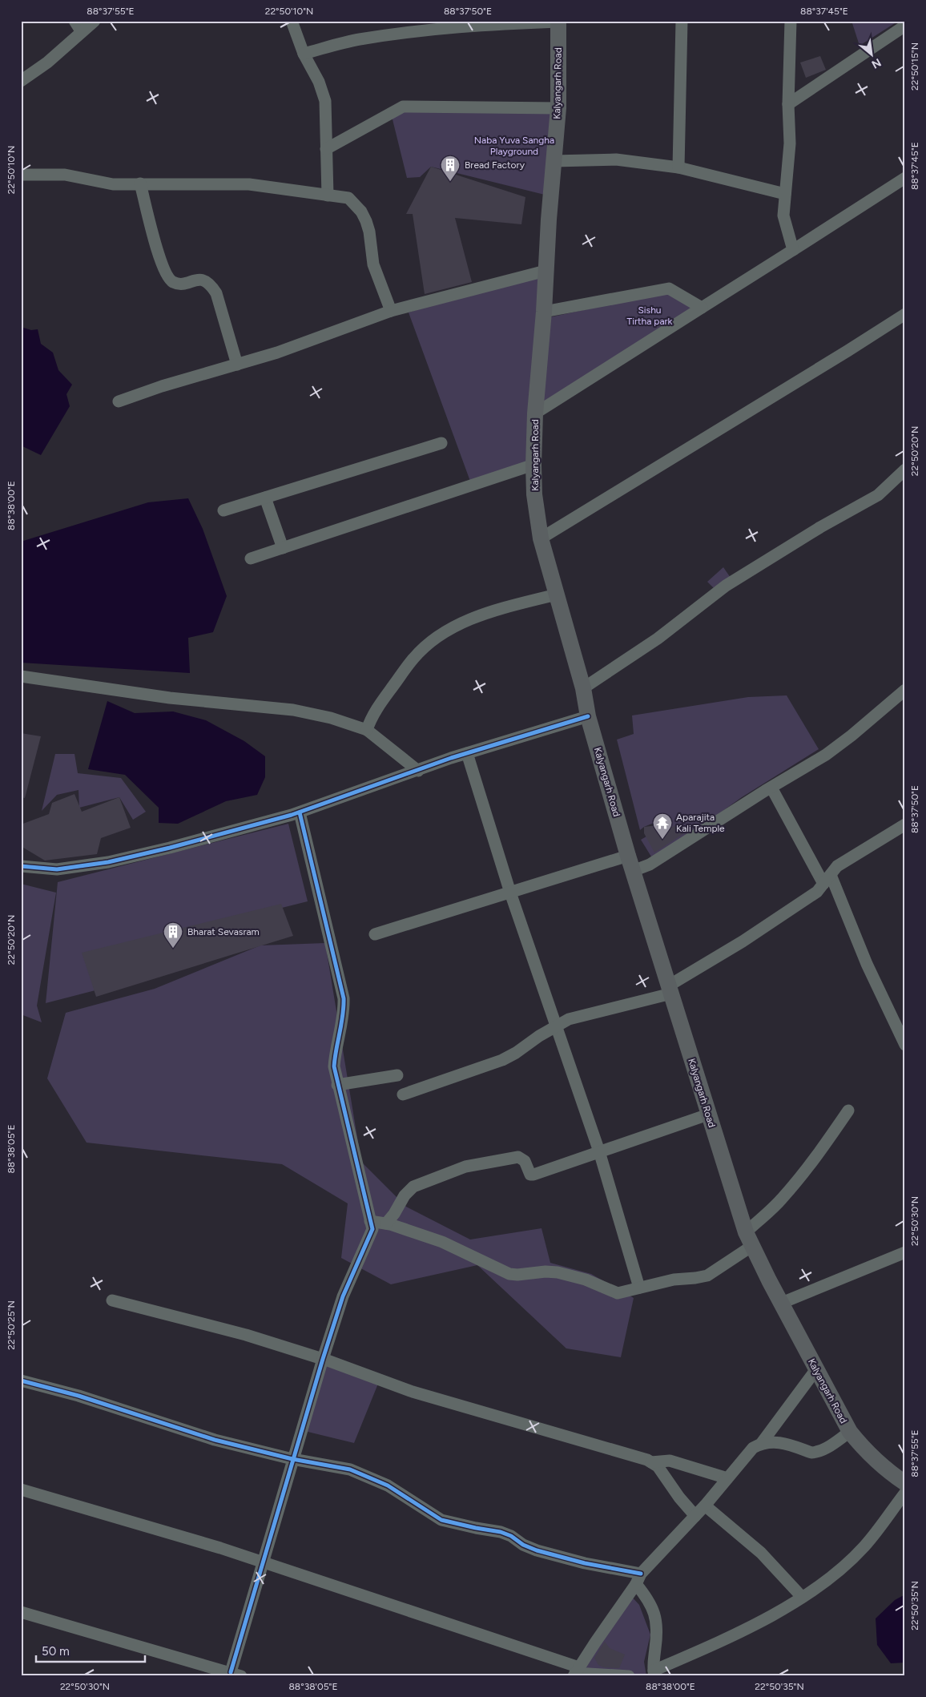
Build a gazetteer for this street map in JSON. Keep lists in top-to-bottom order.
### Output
{
  "streets": {
    "main road": ["Kalyangarh Road"]
  },
  "parks": ["Naba Yuva Sangha Playground", "Sishu Tirtha park"],
  "places": {
    "building": ["Bread Factory", "Bharat Sevasram"],
    "temple": ["Aparajita Kali Temple"]
  },
  "scale_bar": "50 m",
  "north": "bottom right",
  "coordinates": [
    "88°37'55\"E",
    "22°50'10\"N",
    "88°37'50\"E",
    "88°37'45\"E",
    "22°50'15\"N",
    "22°50'20\"N",
    "88°38'00\"E",
    "88°38'05\"E",
    "22°50'30\"N",
    "22°50'25\"N",
    "22°50'35\"N"
  ]
}
